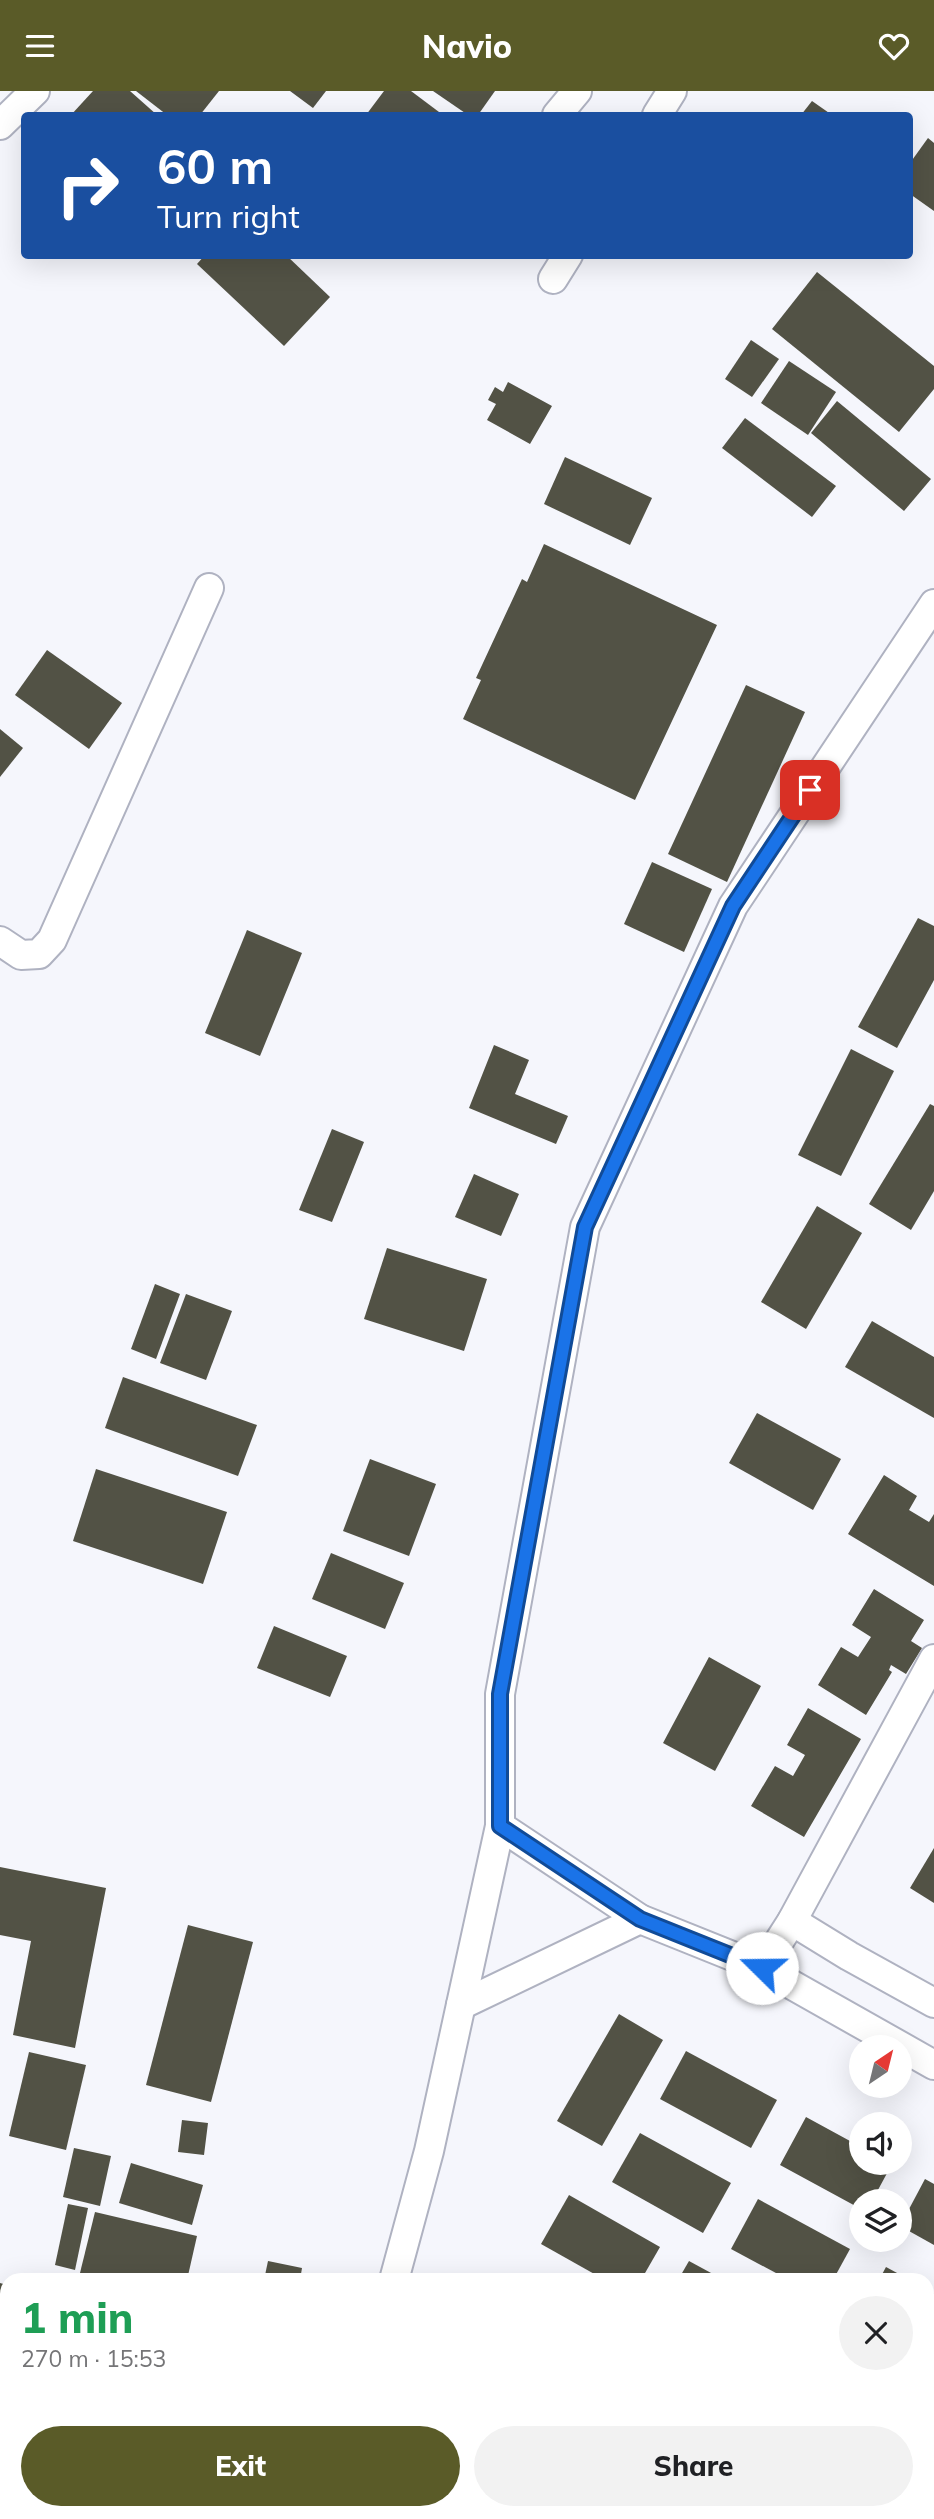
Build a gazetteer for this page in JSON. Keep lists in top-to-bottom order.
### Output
{
  "north": "top right",
  "page": {
    "header": "Navio",
    "turn": ["60 m", "Turn right"],
    "heading": ["1 min", "270 m · 15:53"],
    "buttons": ["Exit", "Share"]
  }
}
